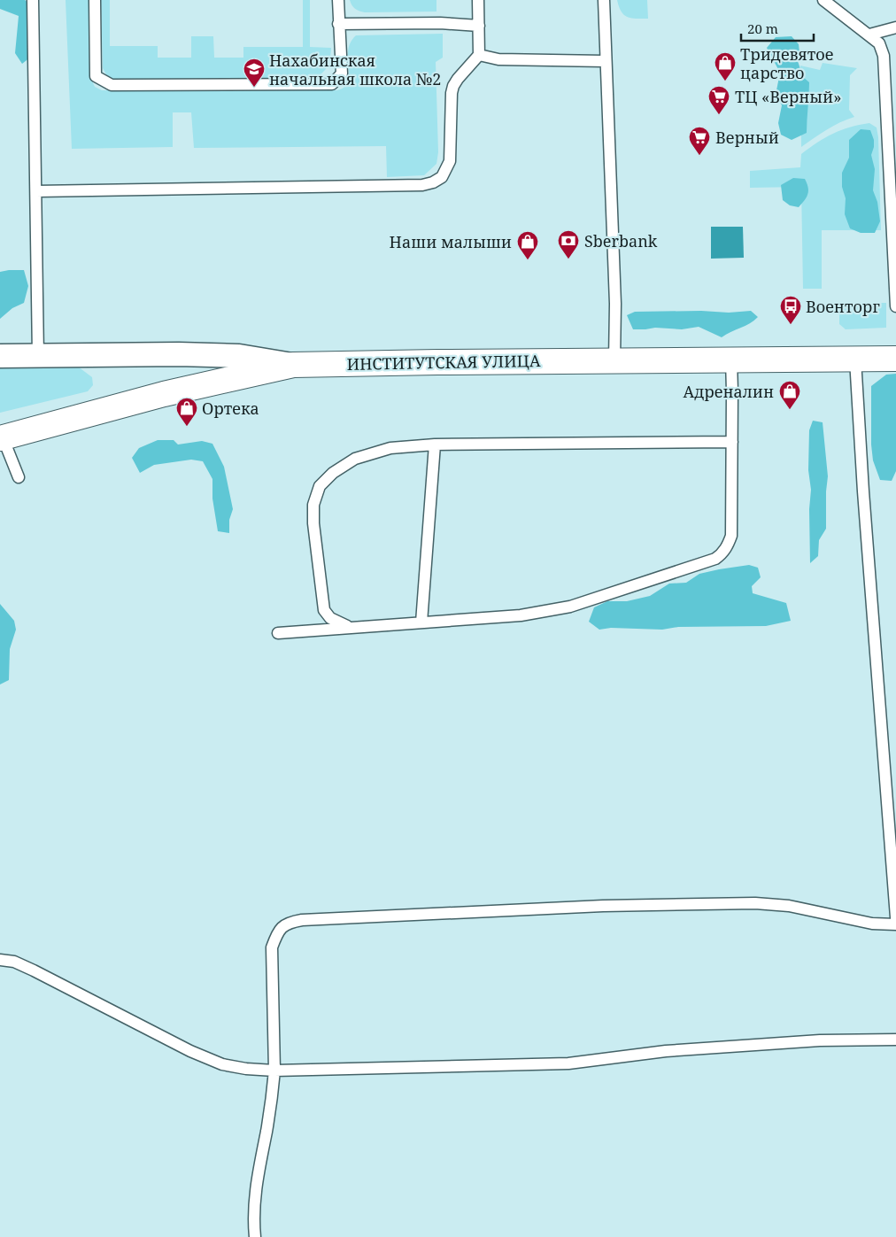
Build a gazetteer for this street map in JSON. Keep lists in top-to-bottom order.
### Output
{
  "streets": {
    "street": ["ИНСТИТУТСКАЯ УЛИЦА"]
  },
  "places": {
    "shop": [
      "Тридевятое царство",
      "Наши малыши",
      "Адреналин",
      "Ортека"
    ],
    "school or university": ["Нахабинская начальная школа №2"],
    "supermarket": ["ТЦ «Верный»", "Верный"],
    "bank": ["Sberbank"],
    "bus stop": ["Военторг"]
  },
  "scale_bar": "20 m"
}
